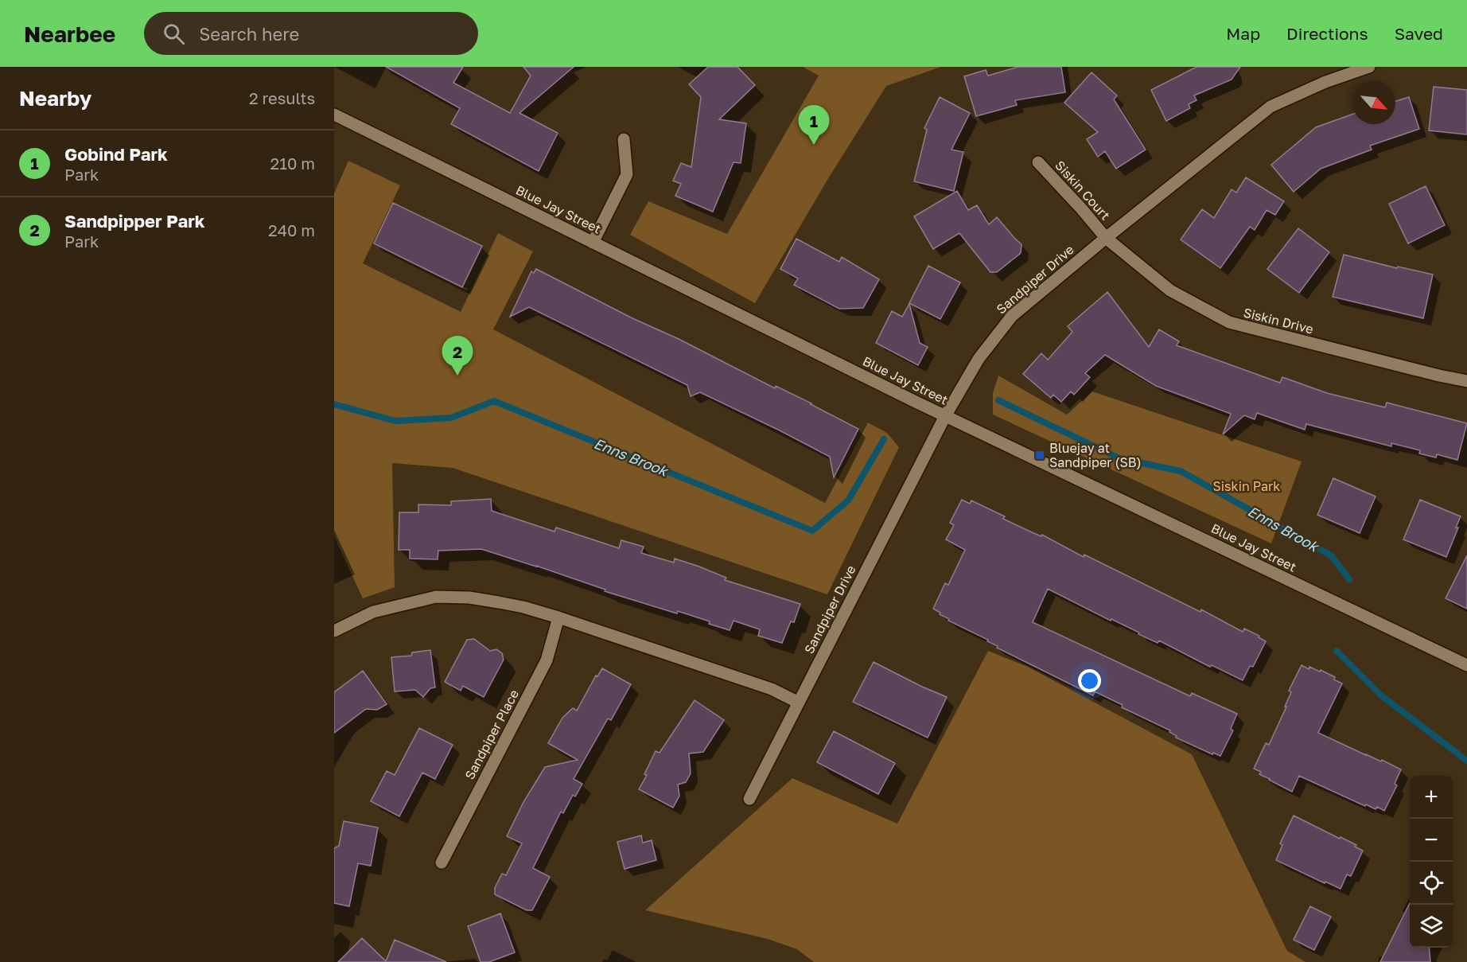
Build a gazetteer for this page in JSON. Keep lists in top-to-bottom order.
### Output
{
  "streets": {
    "street": [
      "Siskin Court",
      "Blue Jay Street",
      "Sandpiper Drive",
      "Siskin Drive",
      "Sandpiper Place"
    ]
  },
  "crossings": [
    ["Siskin Court", "Sandpiper Drive"],
    ["Siskin Court", "Siskin Drive"],
    ["Blue Jay Street", "Sandpiper Drive"],
    ["Sandpiper Drive", "Siskin Drive"]
  ],
  "water": ["Enns Brook"],
  "parks": ["Siskin Park"],
  "places": {
    "transit": ["Bluejay at Sandpiper (SB)"]
  },
  "north": "bottom right",
  "page": {
    "header": "Nearbee",
    "search": "Search here",
    "nav": ["Map", "Directions", "Saved"],
    "heading": ["Nearby", "2 results"],
    "pins": ["1", "2"],
    "list": [
      {
        "mark": "1",
        "name": "Gobind Park",
        "note": "Park",
        "value": "210 m"
      },
      {
        "mark": "2",
        "name": "Sandpipper Park",
        "note": "Park",
        "value": "240 m"
      }
    ],
    "map_buttons": ["+", "−"]
  }
}
